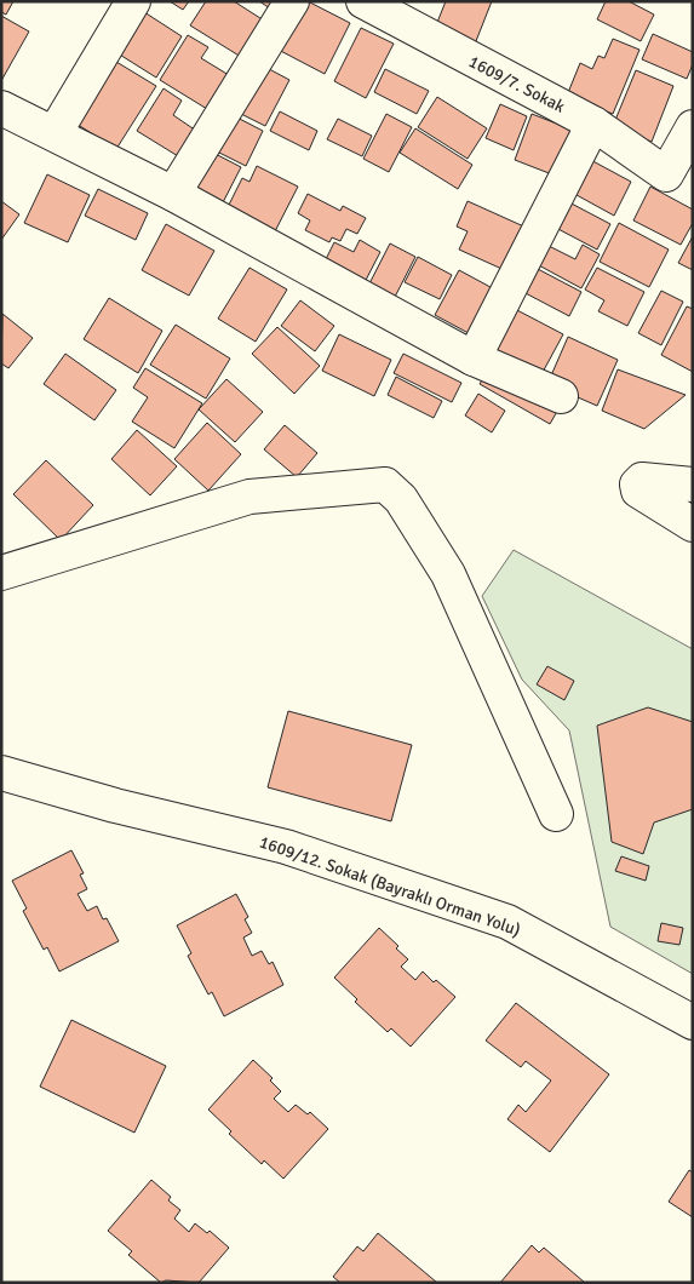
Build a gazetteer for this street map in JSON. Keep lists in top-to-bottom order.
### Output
{
  "streets": {
    "street": ["1609/7. Sokak", "1609/12. Sokak (Bayraklı Orman Yolu)"]
  }
}
